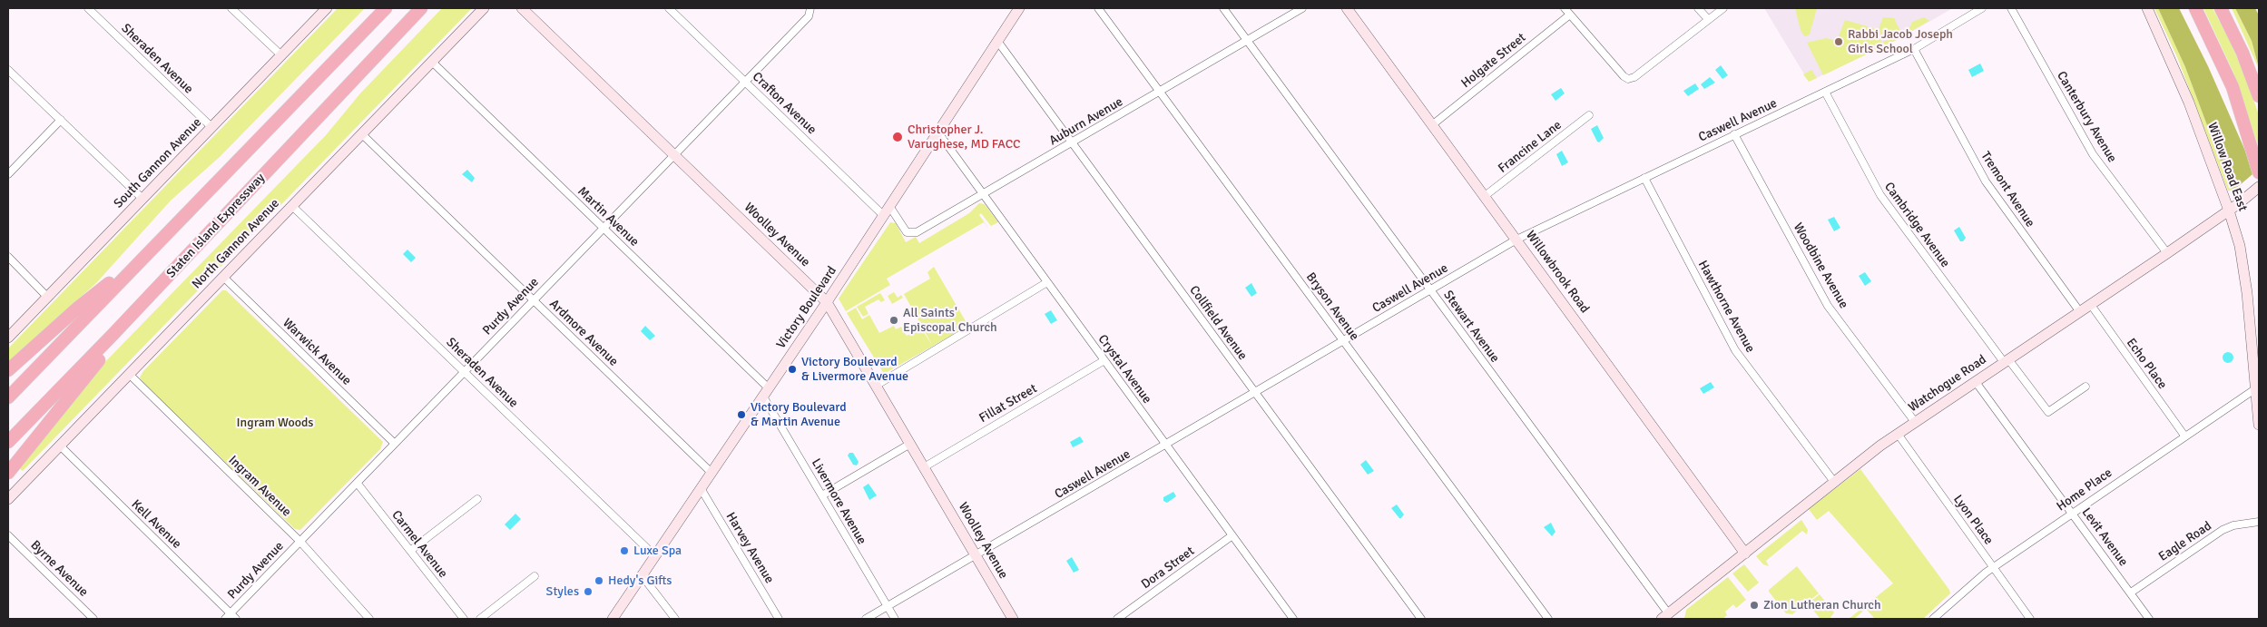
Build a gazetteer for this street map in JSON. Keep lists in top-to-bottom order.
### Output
{
  "streets": {
    "highway": ["Staten Island Expressway"],
    "main road": [
      "South Gannon Avenue",
      "Willow Road East",
      "Woolley Avenue",
      "North Gannon Avenue",
      "Willowbrook Road",
      "Victory Boulevard",
      "Watchogue Road"
    ],
    "street": [
      "Sheraden Avenue",
      "Holgate Street",
      "Crafton Avenue",
      "Canterbury Avenue",
      "Caswell Avenue",
      "Auburn Avenue",
      "Francine Lane",
      "Tremont Avenue",
      "Martin Avenue",
      "Cambridge Avenue",
      "Woodbine Avenue",
      "Purdy Avenue",
      "Bryson Avenue",
      "Hawthorne Avenue",
      "Collfield Avenue",
      "Stewart Avenue",
      "Ardmore Avenue",
      "Warwick Avenue",
      "Echo Place",
      "Crystal Avenue",
      "Fillat Street",
      "Ingram Avenue",
      "Home Place",
      "Livermore Avenue",
      "Lyon Place",
      "Kell Avenue",
      "Levit Avenue",
      "Eagle Road",
      "Carmel Avenue",
      "Harvey Avenue",
      "Dora Street",
      "Byrne Avenue"
    ]
  },
  "crossings": [
    ["Sheraden Avenue", "South Gannon Avenue"],
    ["Sheraden Avenue", "North Gannon Avenue"],
    ["Sheraden Avenue", "Purdy Avenue"],
    ["Sheraden Avenue", "Victory Boulevard"],
    ["Holgate Street", "Willowbrook Road"],
    ["Crafton Avenue", "Auburn Avenue"],
    ["Crafton Avenue", "Purdy Avenue"],
    ["Crafton Avenue", "Victory Boulevard"],
    ["Canterbury Avenue", "Watchogue Road"],
    ["Caswell Avenue", "Tremont Avenue"],
    ["Caswell Avenue", "Cambridge Avenue"],
    ["Caswell Avenue", "Woolley Avenue"],
    ["Caswell Avenue", "Woodbine Avenue"],
    ["Caswell Avenue", "Willowbrook Road"],
    ["Caswell Avenue", "Bryson Avenue"],
    ["Caswell Avenue", "Hawthorne Avenue"],
    ["Caswell Avenue", "Collfield Avenue"],
    ["Caswell Avenue", "Stewart Avenue"],
    ["Caswell Avenue", "Crystal Avenue"],
    ["Caswell Avenue", "Livermore Avenue"],
    ["Auburn Avenue", "Bryson Avenue"],
    ["Auburn Avenue", "Victory Boulevard"],
    ["Auburn Avenue", "Collfield Avenue"],
    ["Auburn Avenue", "Stewart Avenue"],
    ["Auburn Avenue", "Crystal Avenue"],
    ["Francine Lane", "Willowbrook Road"],
    ["Willow Road East", "Watchogue Road"],
    ["Willow Road East", "Home Place"],
    ["Tremont Avenue", "Watchogue Road"],
    ["Martin Avenue", "North Gannon Avenue"],
    ["Martin Avenue", "Purdy Avenue"],
    ["Martin Avenue", "Victory Boulevard"],
    ["Martin Avenue", "Livermore Avenue"],
    ["Cambridge Avenue", "Watchogue Road"],
    ["Woolley Avenue", "Purdy Avenue"],
    ["Woolley Avenue", "Victory Boulevard"],
    ["Woolley Avenue", "Fillat Street"],
    ["North Gannon Avenue", "Ardmore Avenue"],
    ["North Gannon Avenue", "Warwick Avenue"],
    ["North Gannon Avenue", "Ingram Avenue"],
    ["North Gannon Avenue", "Kell Avenue"],
    ["Woodbine Avenue", "Watchogue Road"],
    ["Willowbrook Road", "Watchogue Road"],
    ["Purdy Avenue", "Ardmore Avenue"],
    ["Purdy Avenue", "Warwick Avenue"],
    ["Purdy Avenue", "Ingram Avenue"],
    ["Purdy Avenue", "Kell Avenue"],
    ["Purdy Avenue", "Carmel Avenue"],
    ["Hawthorne Avenue", "Watchogue Road"],
    ["Victory Boulevard", "Collfield Avenue"],
    ["Victory Boulevard", "Ardmore Avenue"],
    ["Victory Boulevard", "Crystal Avenue"],
    ["Victory Boulevard", "Livermore Avenue"],
    ["Victory Boulevard", "Harvey Avenue"],
    ["Stewart Avenue", "Watchogue Road"],
    ["Echo Place", "Watchogue Road"],
    ["Echo Place", "Home Place"],
    ["Crystal Avenue", "Fillat Street"],
    ["Crystal Avenue", "Dora Street"],
    ["Watchogue Road", "Lyon Place"],
    ["Watchogue Road", "Levit Avenue"],
    ["Home Place", "Lyon Place"],
    ["Home Place", "Levit Avenue"],
    ["Levit Avenue", "Eagle Road"]
  ],
  "parks": ["Ingram Woods"],
  "places": [
    "Rabbi Jacob Joseph Girls School",
    "Christopher J. Varughese, MD FACC",
    "All Saints' Episcopal Church",
    "Victory Boulevard & Livermore Avenue",
    "Victory Boulevard & Martin Avenue",
    "Luxe Spa",
    "Hedy's Gifts",
    "Styles",
    "Zion Lutheran Church"
  ]
}
